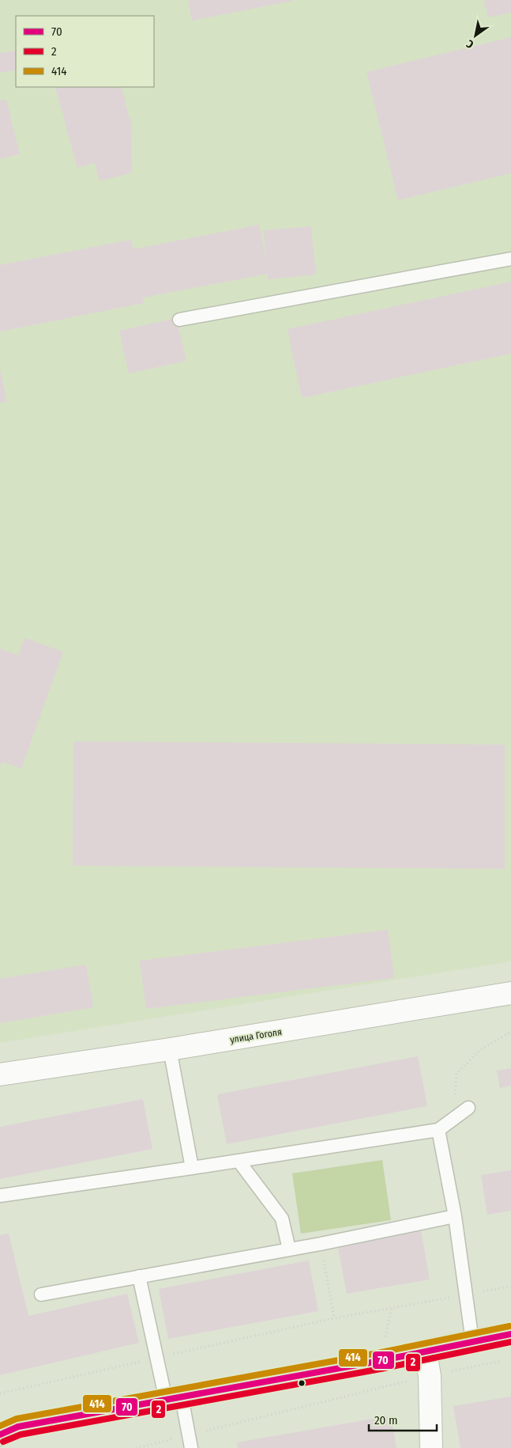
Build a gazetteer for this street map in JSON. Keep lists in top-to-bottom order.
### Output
{
  "streets": {
    "main road": ["улица Гоголя"]
  },
  "lines": ["transit line 414", "transit line 70", "transit line 2"],
  "legend": ["70", "2", "414"],
  "scale_bar": "20 m",
  "north": "bottom left"
}
